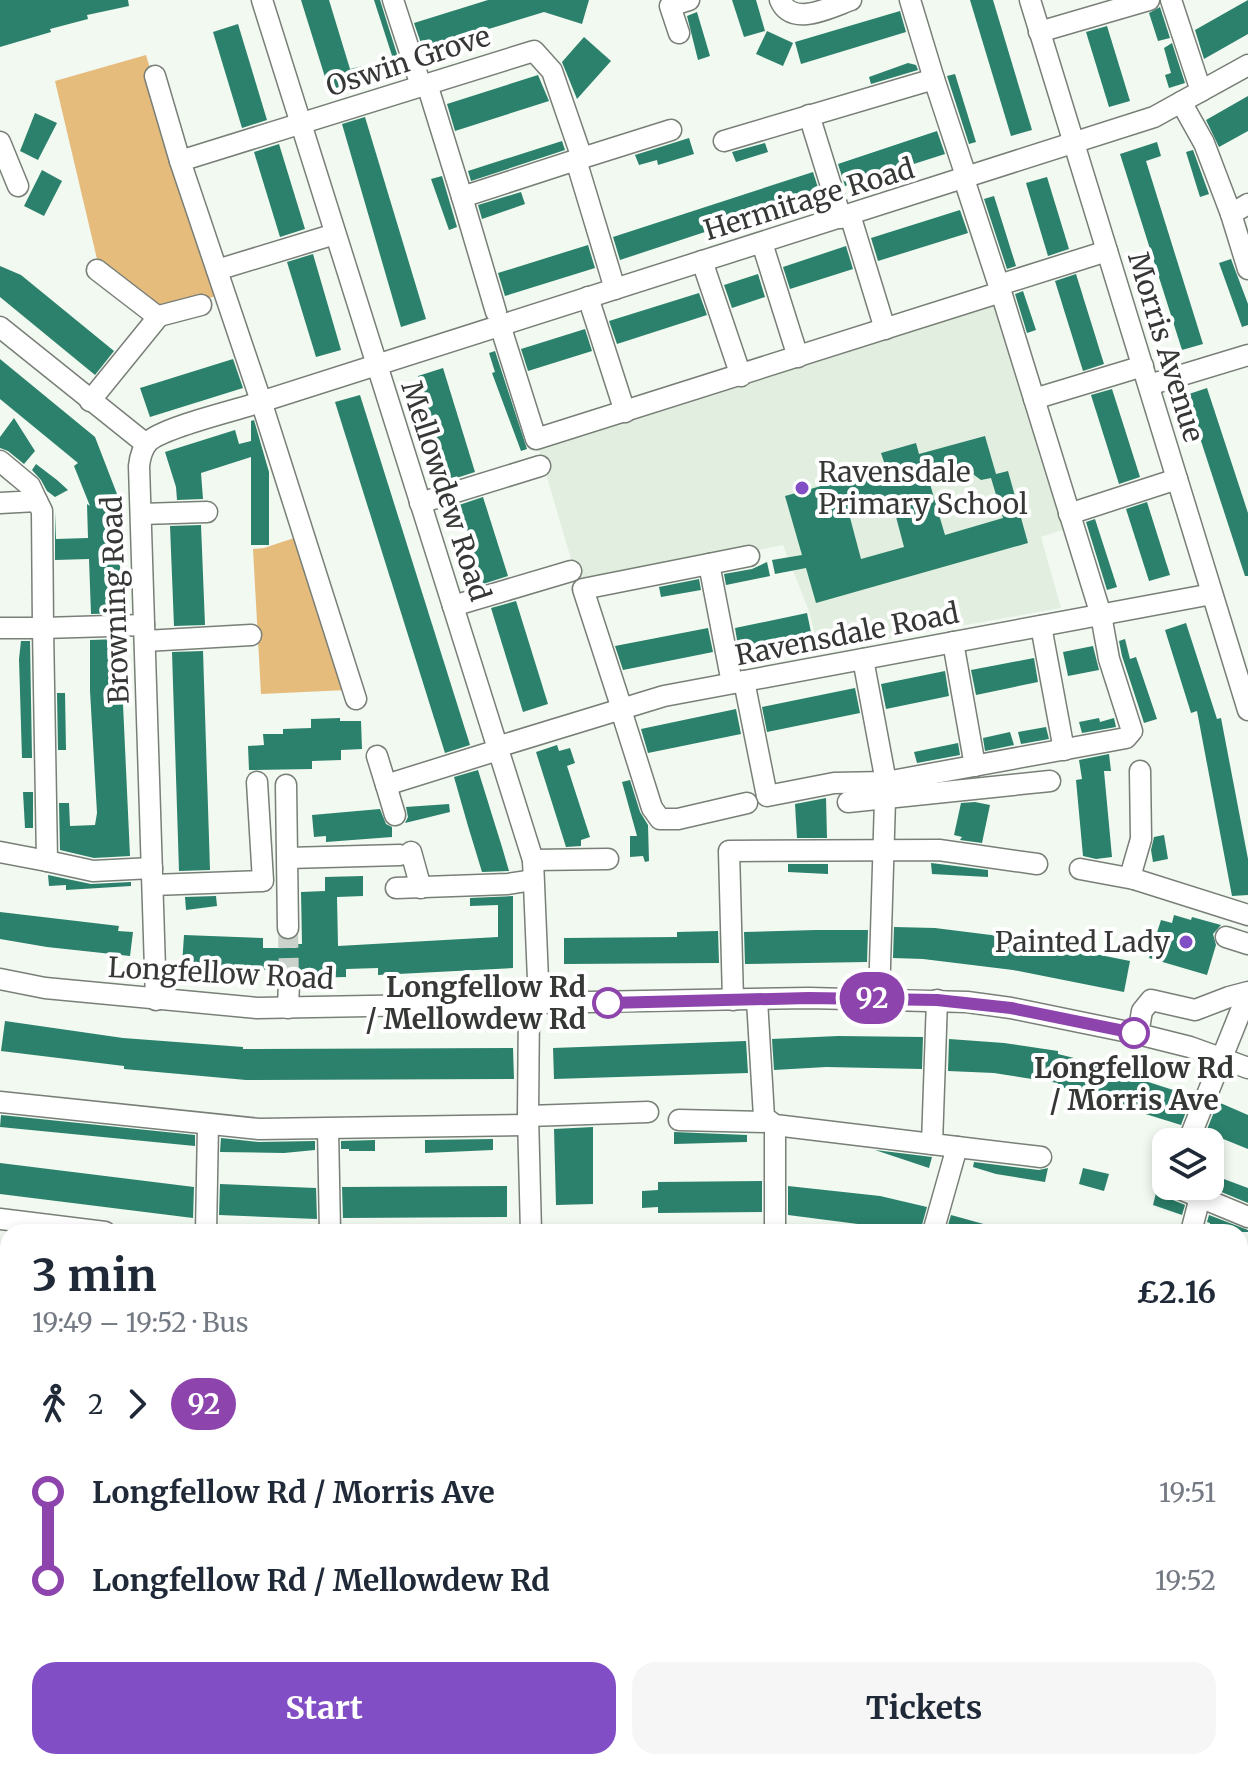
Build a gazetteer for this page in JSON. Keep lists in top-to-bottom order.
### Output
{
  "streets": {
    "street": [
      "Oswin Grove",
      "Hermitage Road",
      "Morris Avenue",
      "Mellowdew Road",
      "Browning Road",
      "Ravensdale Road",
      "Longfellow Road"
    ]
  },
  "crossings": [
    ["Oswin Grove", "Mellowdew Road"],
    ["Hermitage Road", "Morris Avenue"],
    ["Hermitage Road", "Mellowdew Road"],
    ["Morris Avenue", "Ravensdale Road"],
    ["Mellowdew Road", "Ravensdale Road"],
    ["Mellowdew Road", "Longfellow Road"],
    ["Browning Road", "Longfellow Road"]
  ],
  "places": [
    "Ravensdale Primary School",
    "Painted Lady",
    "Longfellow Rd / Mellowdew Rd",
    "Longfellow Rd / Morris Ave"
  ],
  "lines": ["bus line 92"],
  "page": {
    "on_map": "92",
    "heading": ["3 min", "19:49 – 19:52 · Bus", "£2.16"],
    "legs": ["2", "92"],
    "list": [
      {
        "name": "Longfellow Rd / Morris Ave",
        "value": "19:51"
      },
      {
        "name": "Longfellow Rd / Mellowdew Rd",
        "value": "19:52"
      }
    ],
    "buttons": ["Start", "Tickets"]
  }
}
